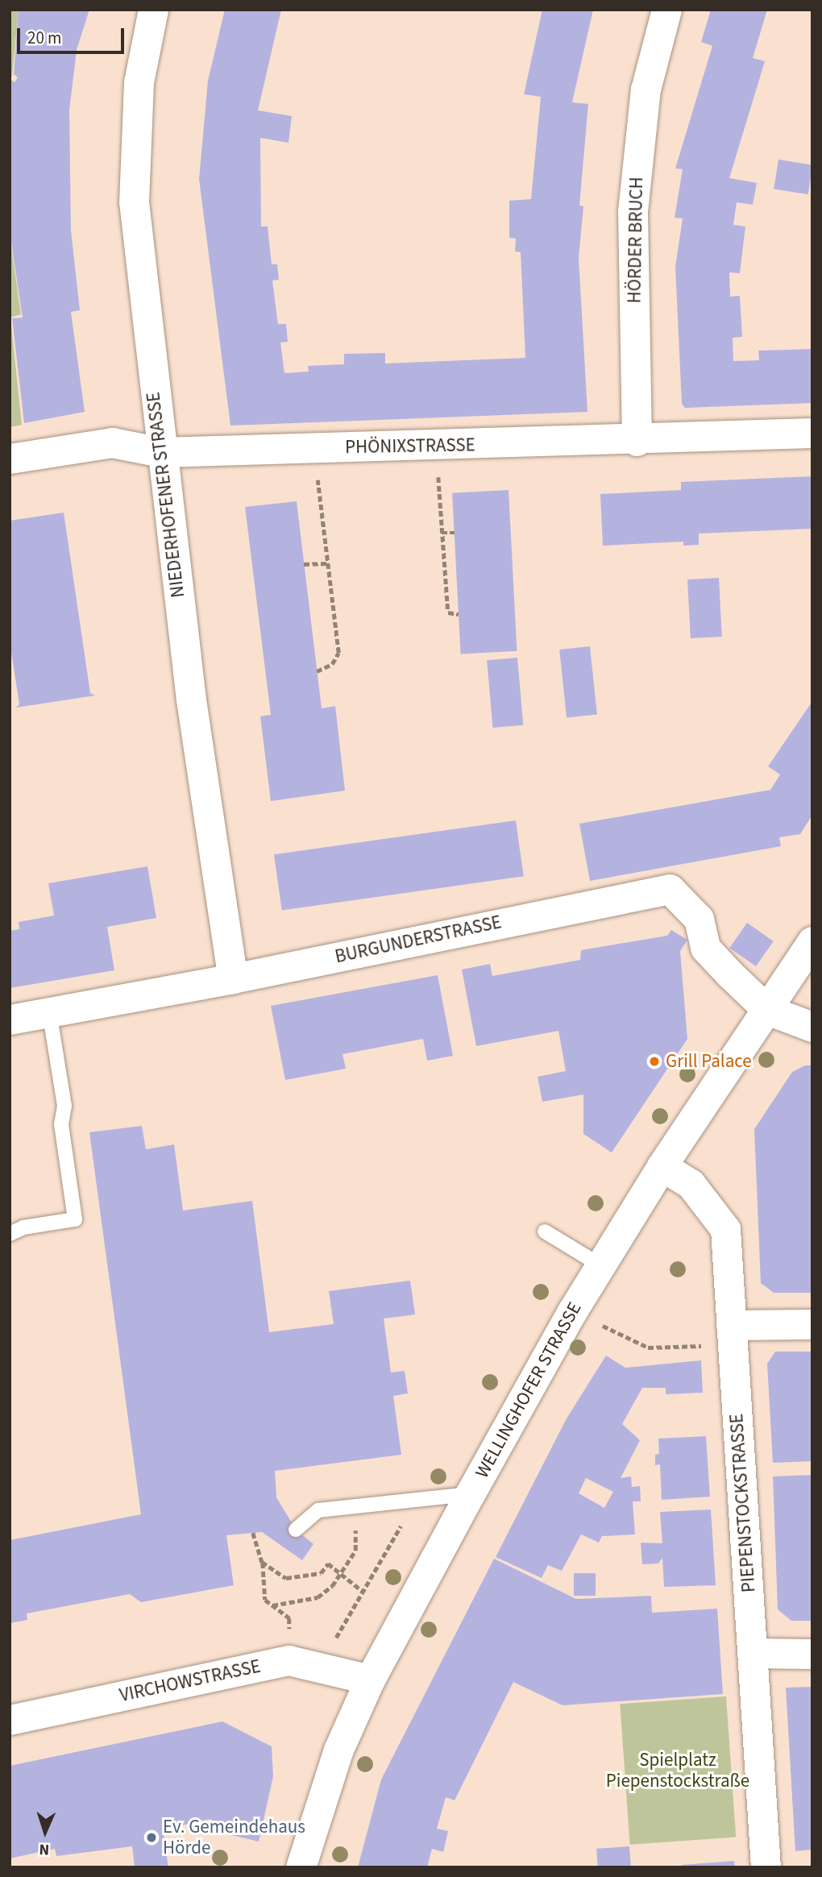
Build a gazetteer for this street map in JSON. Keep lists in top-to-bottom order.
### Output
{
  "streets": {
    "street": [
      "HÖRDER BRUCH",
      "PHÖNIXSTRASSE",
      "NIEDERHOFENER STRASSE",
      "BURGUNDERSTRASSE",
      "WELLINGHOFER STRASSE",
      "PIEPENSTOCKSTRASSE",
      "VIRCHOWSTRASSE"
    ]
  },
  "crossings": [
    ["HÖRDER BRUCH", "PHÖNIXSTRASSE"],
    ["PHÖNIXSTRASSE", "NIEDERHOFENER STRASSE"],
    ["NIEDERHOFENER STRASSE", "BURGUNDERSTRASSE"],
    ["BURGUNDERSTRASSE", "WELLINGHOFER STRASSE"],
    ["WELLINGHOFER STRASSE", "PIEPENSTOCKSTRASSE"],
    ["WELLINGHOFER STRASSE", "VIRCHOWSTRASSE"]
  ],
  "parks": ["Spielplatz Piepenstockstraße"],
  "places": ["Grill Palace", "Ev. Gemeindehaus Hörde"],
  "scale_bar": "20 m",
  "north": "bottom"
}
